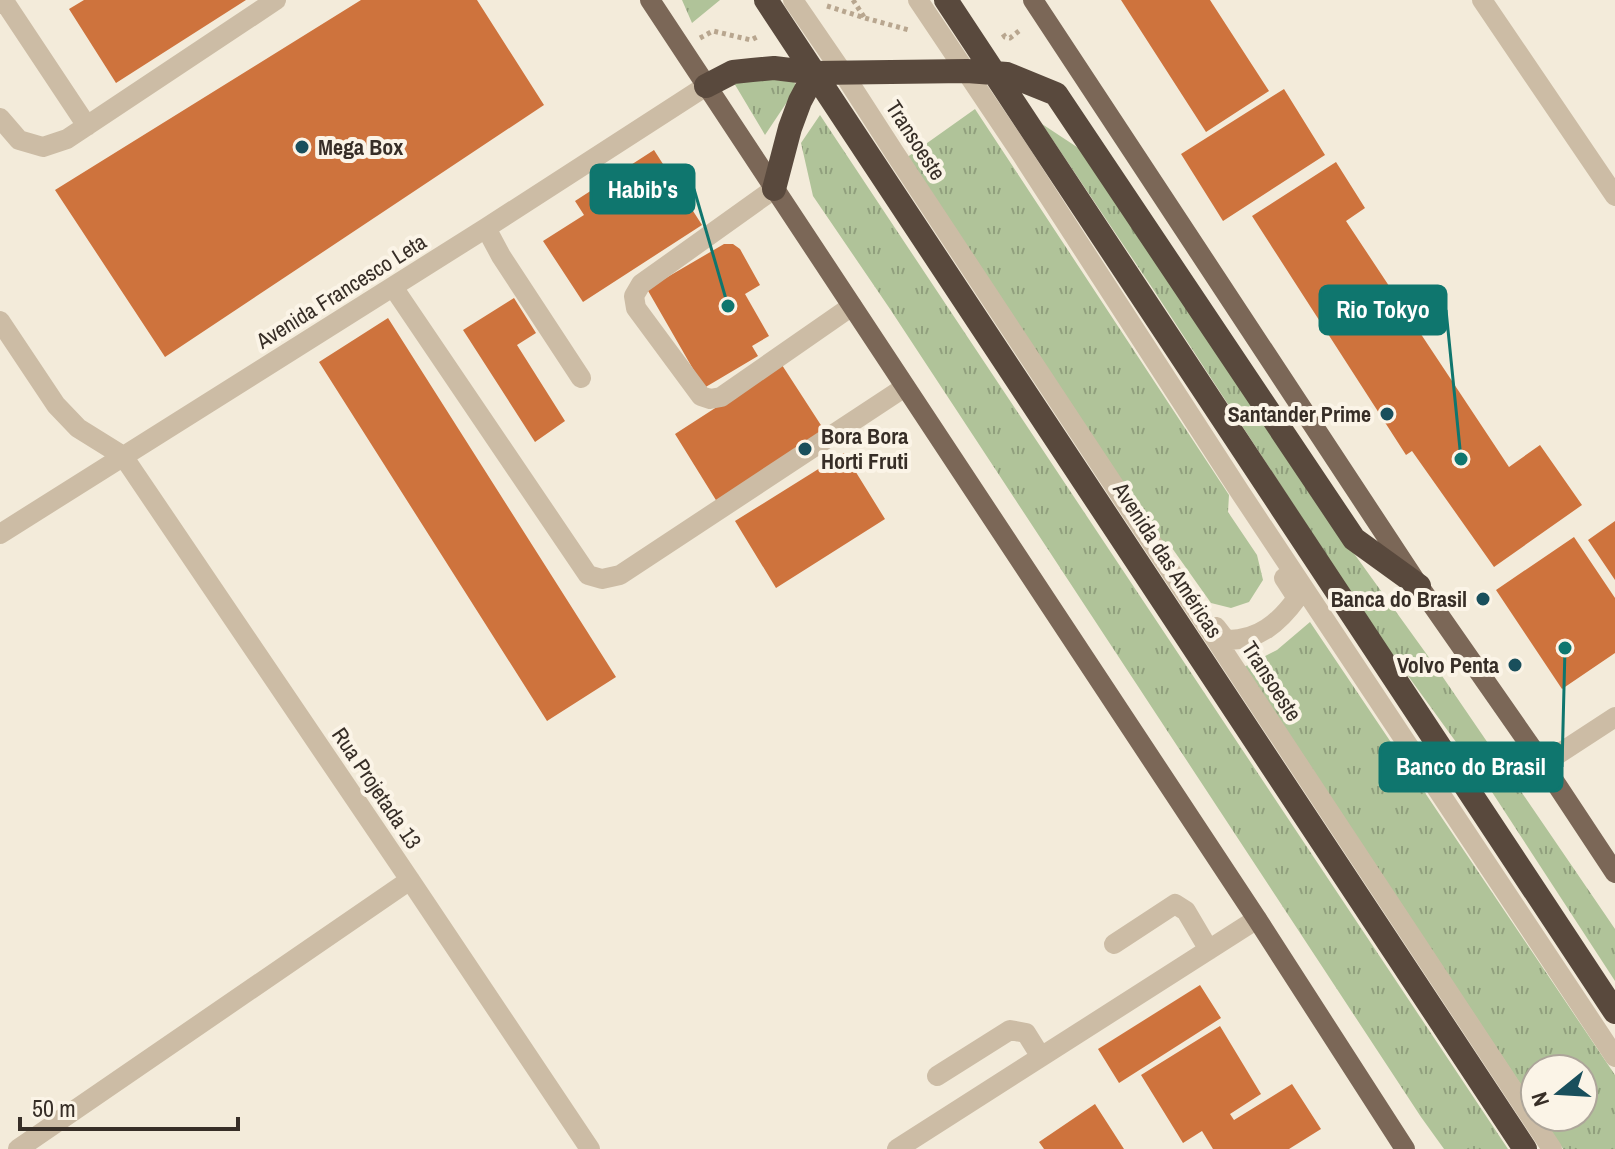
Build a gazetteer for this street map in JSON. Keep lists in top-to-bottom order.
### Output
{
  "streets": {
    "highway": ["Avenida das Américas"],
    "street": ["Transoeste", "Avenida Francesco Leta", "Rua Projetada 13"]
  },
  "crossings": [
    ["Transoeste", "Avenida das Américas"],
    ["Avenida Francesco Leta", "Rua Projetada 13"]
  ],
  "places": [
    "Mega Box",
    "Habib's",
    "Santander Prime",
    "Bora Bora Horti Fruti",
    "Rio Tokyo",
    "Banca do Brasil",
    "Banco do Brasil",
    "Volvo Penta"
  ],
  "scale_bar": "50 m",
  "north": "left"
}
